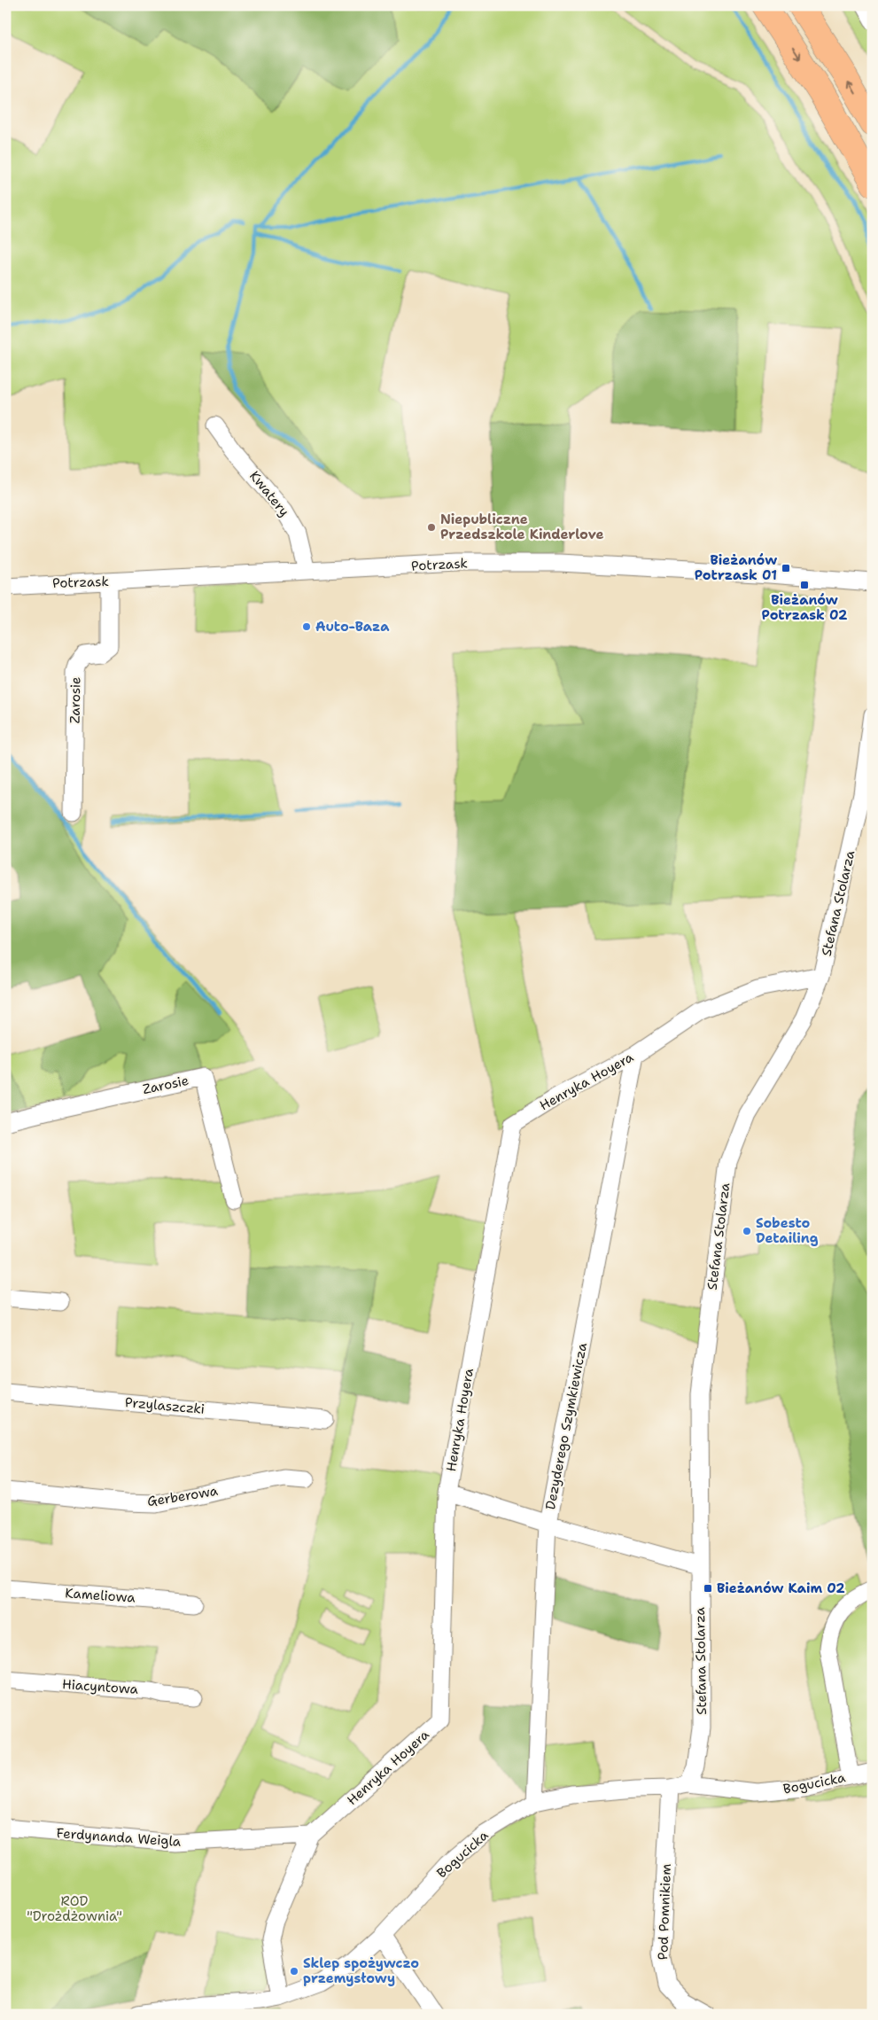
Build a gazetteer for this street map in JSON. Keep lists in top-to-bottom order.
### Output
{
  "streets": {
    "street": [
      "Kwatery",
      "Potrzask",
      "Zarosie",
      "Stefana Stolarza",
      "Henryka Hoyera",
      "Przylaszczki",
      "Dezyderego Szymkiewicza",
      "Gerberowa",
      "Kameliowa",
      "Hiacyntowa",
      "Bogucicka",
      "Ferdynanda Weigla",
      "Pod Pomnikiem"
    ]
  },
  "crossings": [
    ["Kwatery", "Potrzask"],
    ["Potrzask", "Zarosie"],
    ["Stefana Stolarza", "Henryka Hoyera"],
    ["Stefana Stolarza", "Bogucicka"],
    ["Henryka Hoyera", "Dezyderego Szymkiewicza"],
    ["Henryka Hoyera", "Bogucicka"],
    ["Henryka Hoyera", "Ferdynanda Weigla"],
    ["Dezyderego Szymkiewicza", "Bogucicka"],
    ["Bogucicka", "Pod Pomnikiem"]
  ],
  "parks": ["ROD \"Drożdżownia\""],
  "places": {
    "other": [
      "Niepubliczne Przedszkole Kinderlove",
      "Auto-Baza",
      "Sobesto Detailing",
      "Sklep spożywczo przemysłowy"
    ],
    "transit": ["Bieżanów Potrzask 01", "Bieżanów Potrzask 02", "Bieżanów Kaim 02"]
  }
}
